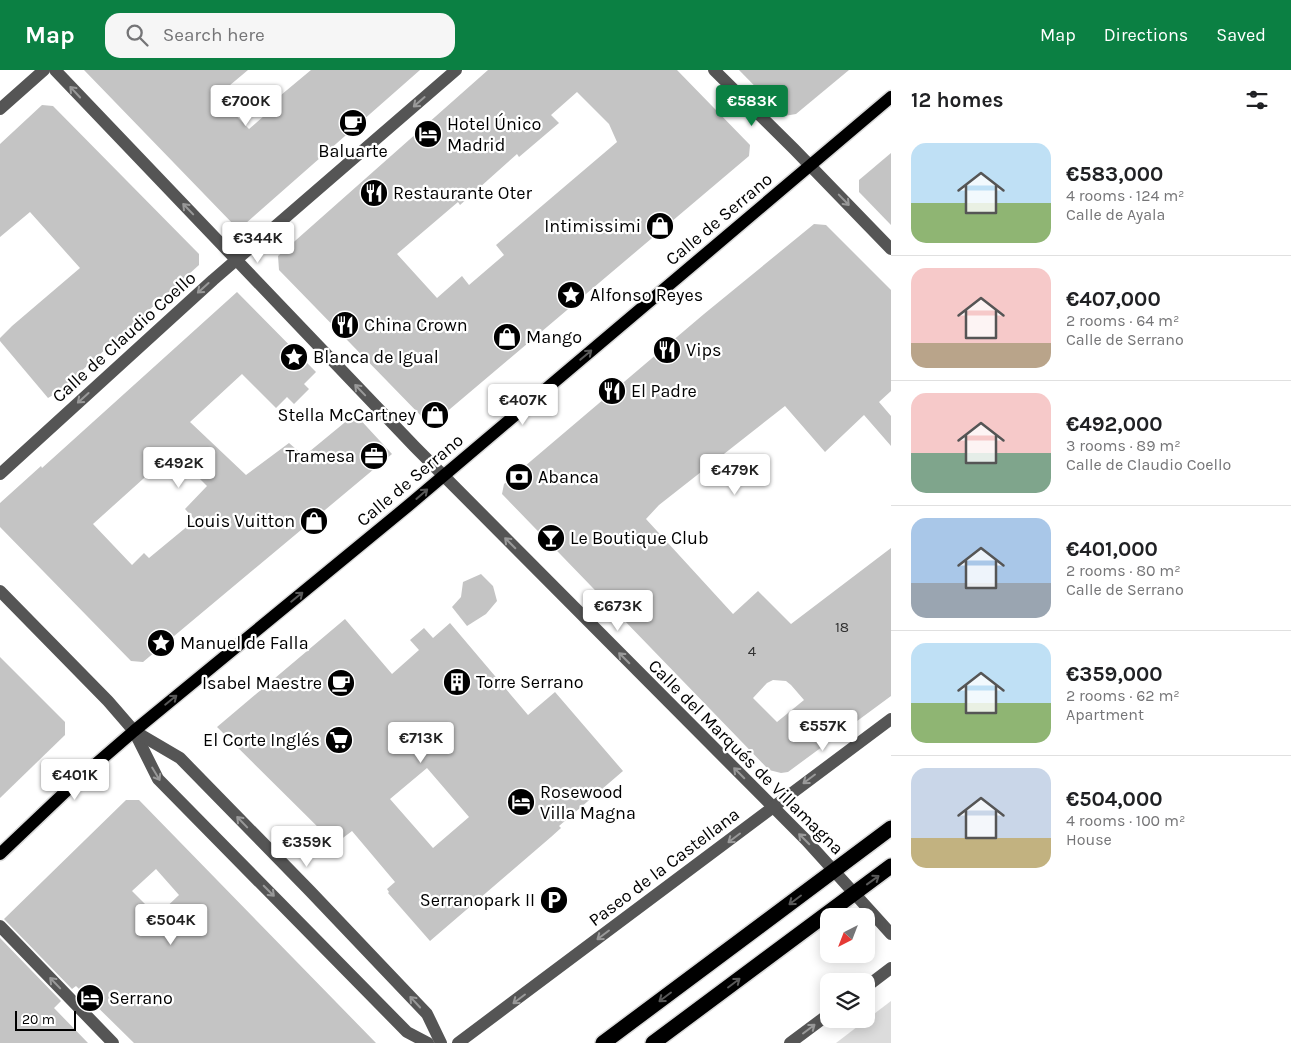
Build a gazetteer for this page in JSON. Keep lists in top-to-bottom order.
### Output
{
  "streets": {
    "main road": ["Calle de Serrano"],
    "street": ["Calle de Claudio Coello", "Calle del Marqués de Villamagna", "Paseo de la Castellana"]
  },
  "crossings": [
    ["Calle de Serrano", "Calle del Marqués de Villamagna"],
    ["Calle de Claudio Coello", "Calle del Marqués de Villamagna"],
    ["Calle del Marqués de Villamagna", "Paseo de la Castellana"]
  ],
  "one_way": [
    "Calle de Serrano",
    "Calle de Claudio Coello",
    "Calle del Marqués de Villamagna",
    "Paseo de la Castellana"
  ],
  "places": {
    "cafe": ["Baluarte", "Isabel Maestre"],
    "hotel": ["Hotel Único Madrid", "Rosewood Villa Magna", "Serrano"],
    "restaurant": [
      "Restaurante Oter",
      "China Crown",
      "Vips",
      "El Padre"
    ],
    "shop": [
      "Intimissimi",
      "Mango",
      "Stella McCartney",
      "Louis Vuitton"
    ],
    "place": ["Alfonso Reyes", "Blanca de Igual", "Manuel de Falla"],
    "office": ["Tramesa"],
    "bank": ["Abanca"],
    "bar": ["Le Boutique Club"],
    "building": ["Torre Serrano"],
    "supermarket": ["El Corte Inglés"],
    "parking": ["Serranopark II"]
  },
  "house_numbers": ["18", "4"],
  "scale_bar": "20 m",
  "north": "bottom left",
  "page": {
    "header": "Map",
    "search": "Search here",
    "nav": ["Map", "Directions", "Saved"],
    "heading": "12 homes",
    "price": [
      "€700K",
      "€583K",
      "€344K",
      "€407K",
      "€492K",
      "€479K",
      "€673K",
      "€557K",
      "€713K",
      "€401K",
      "€359K",
      "€504K"
    ],
    "list": [
      {
        "name": "€583,000",
        "note": "4 rooms · 124 m² · Calle de Ayala"
      },
      {
        "name": "€407,000",
        "note": "2 rooms · 64 m² · Calle de Serrano"
      },
      {
        "name": "€492,000",
        "note": "3 rooms · 89 m² · Calle de Claudio Coello"
      },
      {
        "name": "€401,000",
        "note": "2 rooms · 80 m² · Calle de Serrano"
      },
      {
        "name": "€359,000",
        "note": "2 rooms · 62 m² · Apartment"
      },
      {
        "name": "€504,000",
        "note": "4 rooms · 100 m² · House"
      }
    ],
    "scale": "20 m"
  }
}
